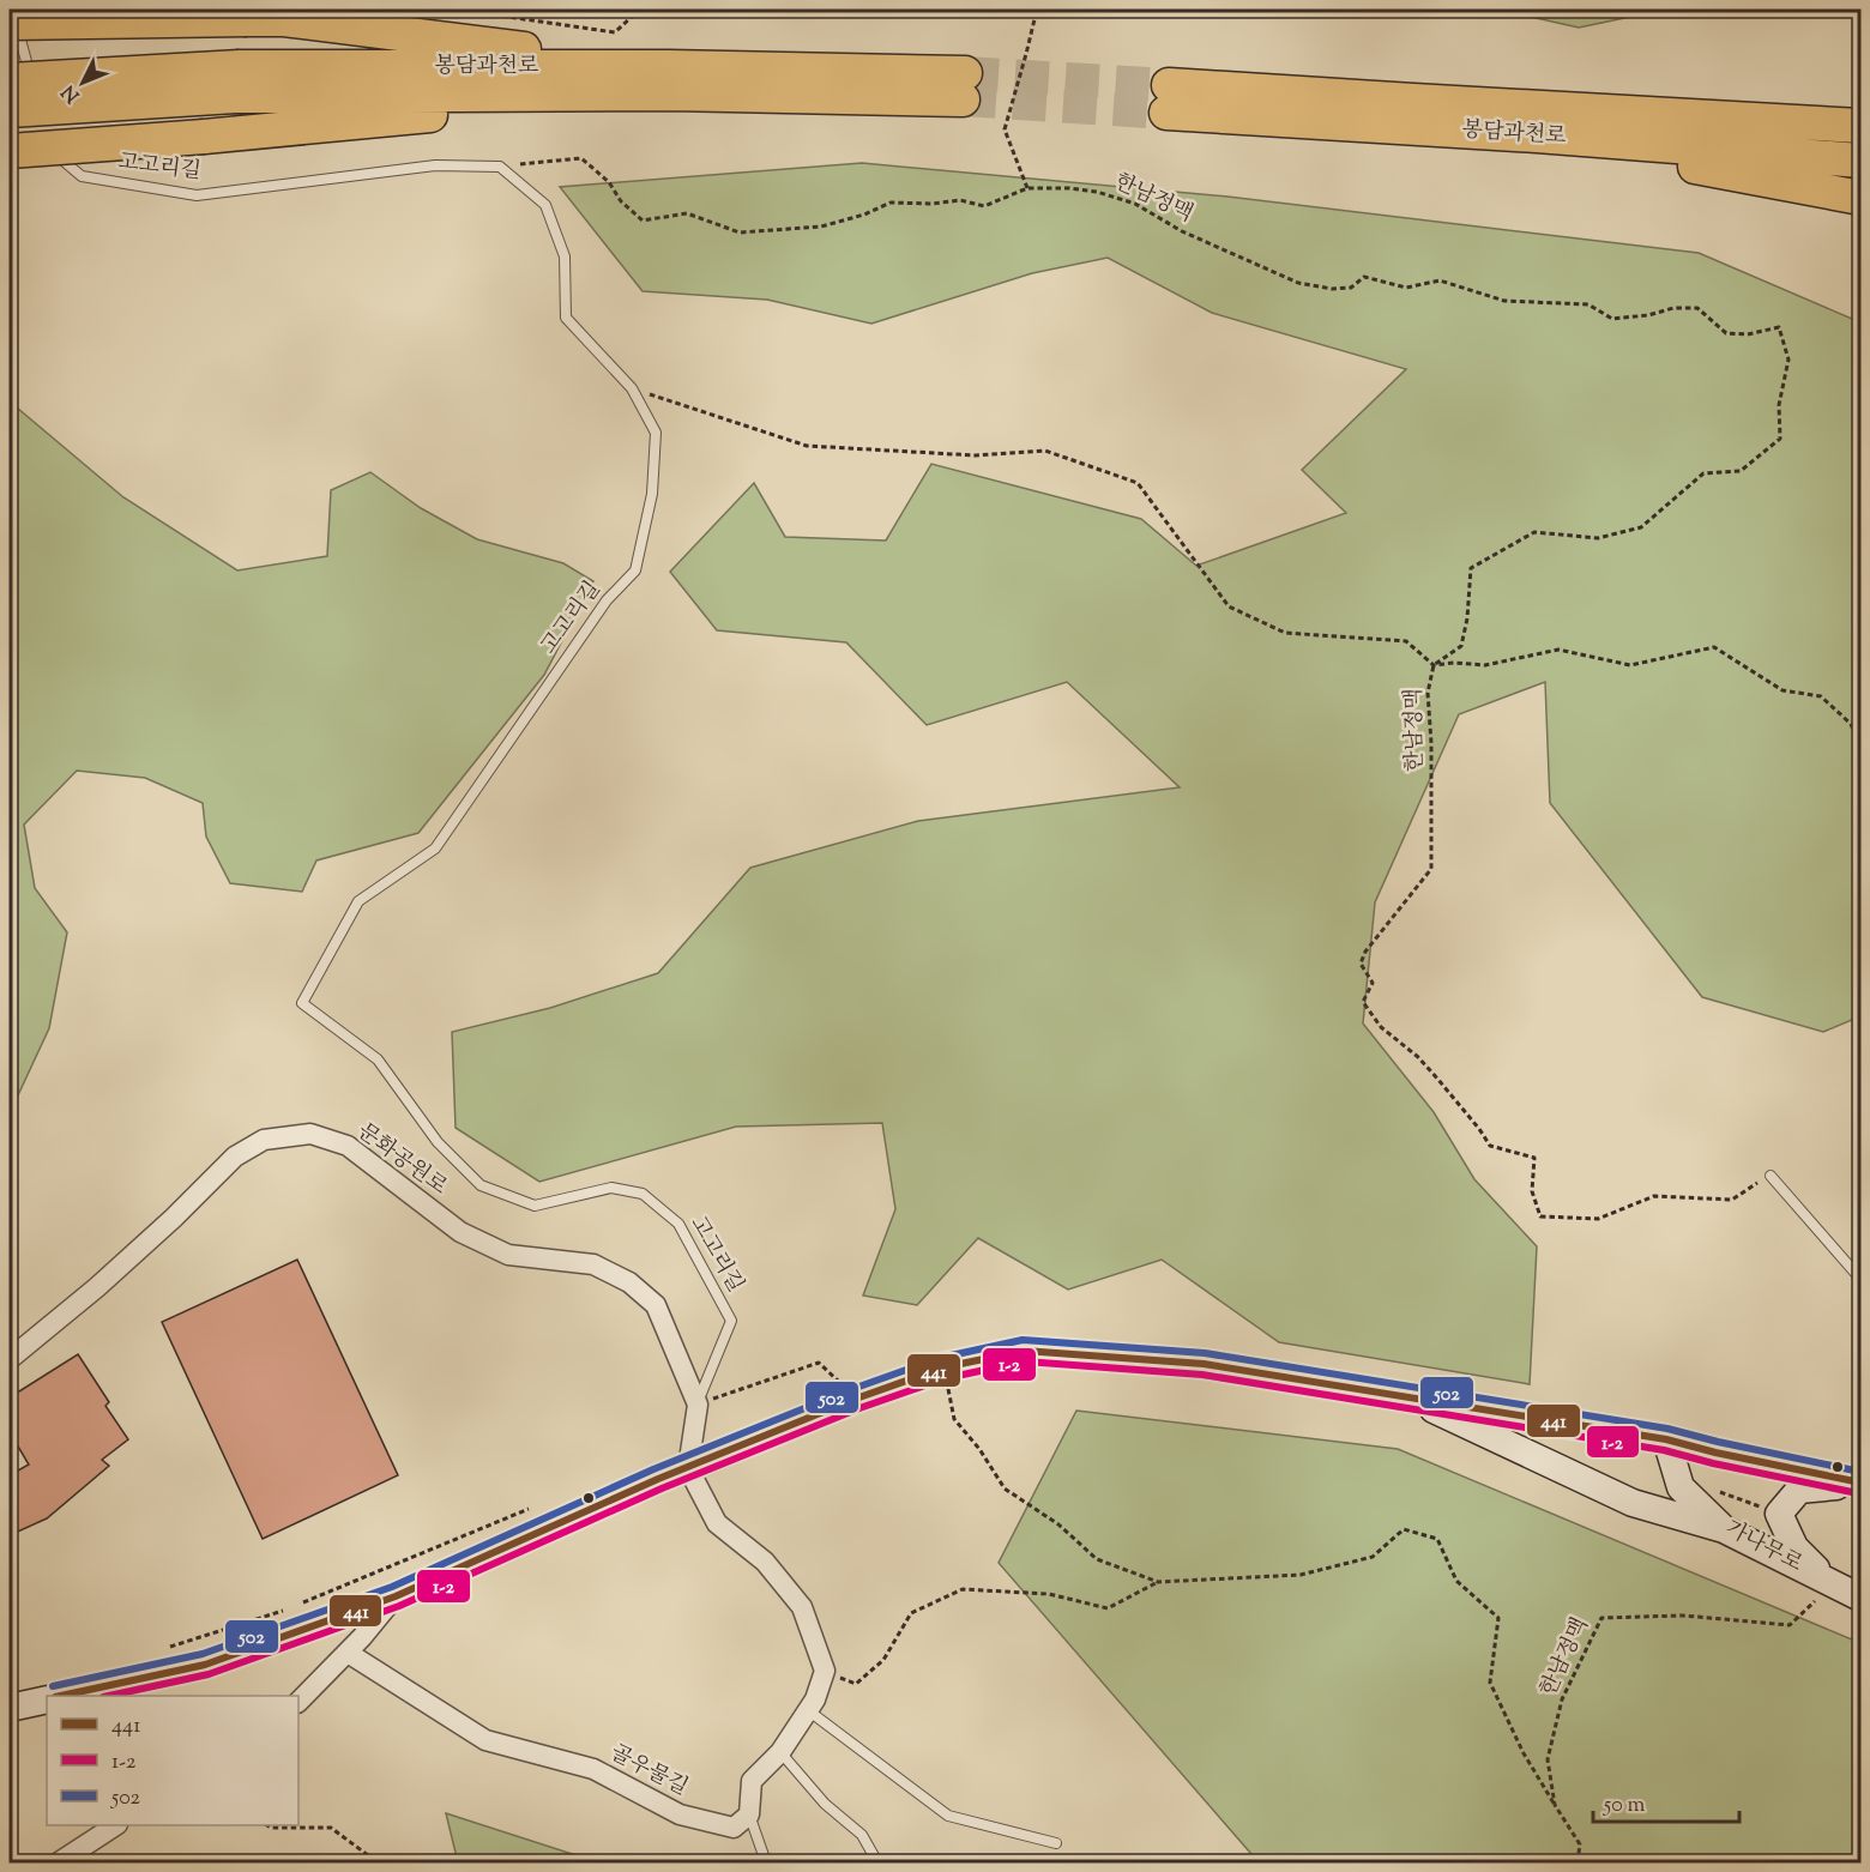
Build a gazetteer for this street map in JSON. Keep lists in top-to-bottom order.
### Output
{
  "streets": {
    "highway": ["봉담과천로"],
    "street": ["문화공원로", "가나무로", "골우물길"],
    "lane": ["고고리길"],
    "path": ["한남정맥"]
  },
  "crossings": [
    ["고고리길", "한남정맥"],
    ["고고리길", "문화공원로"],
    ["한남정맥", "가나무로"]
  ],
  "lines": ["transit line 502", "transit line 441", "transit line 1-2"],
  "legend": ["441", "1-2", "502"],
  "scale_bar": "50 m",
  "north": "bottom left"
}
